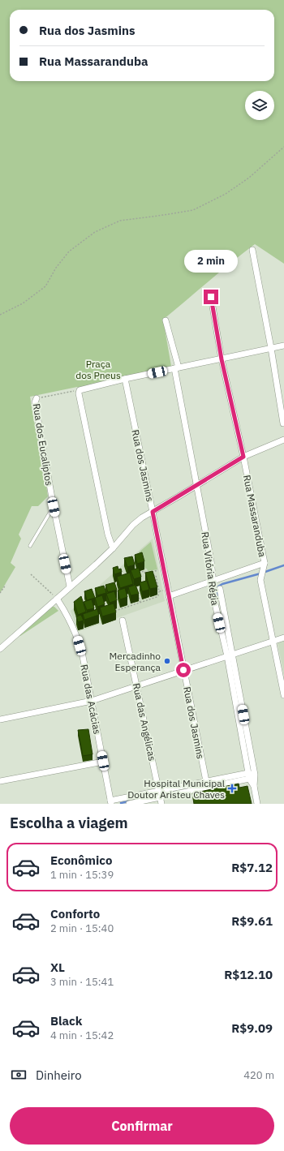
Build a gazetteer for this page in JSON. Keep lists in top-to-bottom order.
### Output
{
  "streets": {
    "street": [
      "Rua dos Eucaliptos",
      "Rua dos Jasmins",
      "Rua Massaranduba",
      "Rua Vitória Régia",
      "Rua das Acácias",
      "Rua das Angélicas"
    ]
  },
  "parks": ["Praça dos Pneus"],
  "places": {
    "other": ["Mercadinho Esperança"],
    "health": ["Hospital Municipal Doutor Aristeu Chaves"]
  },
  "page": {
    "banner": ["Rua dos Jasmins", "Rua Massaranduba"],
    "bubble": "2 min",
    "heading": "Escolha a viagem",
    "list": [
      {
        "name": "Econômico",
        "note": "1 min · 15:39",
        "value": "R$7.12"
      },
      {
        "name": "Conforto",
        "note": "2 min · 15:40",
        "value": "R$9.61"
      },
      {
        "name": "XL",
        "note": "3 min · 15:41",
        "value": "R$12.10"
      },
      {
        "name": "Black",
        "note": "4 min · 15:42",
        "value": "R$9.09"
      }
    ],
    "pay": ["Dinheiro", "420 m"],
    "buttons": "Confirmar"
  }
}
